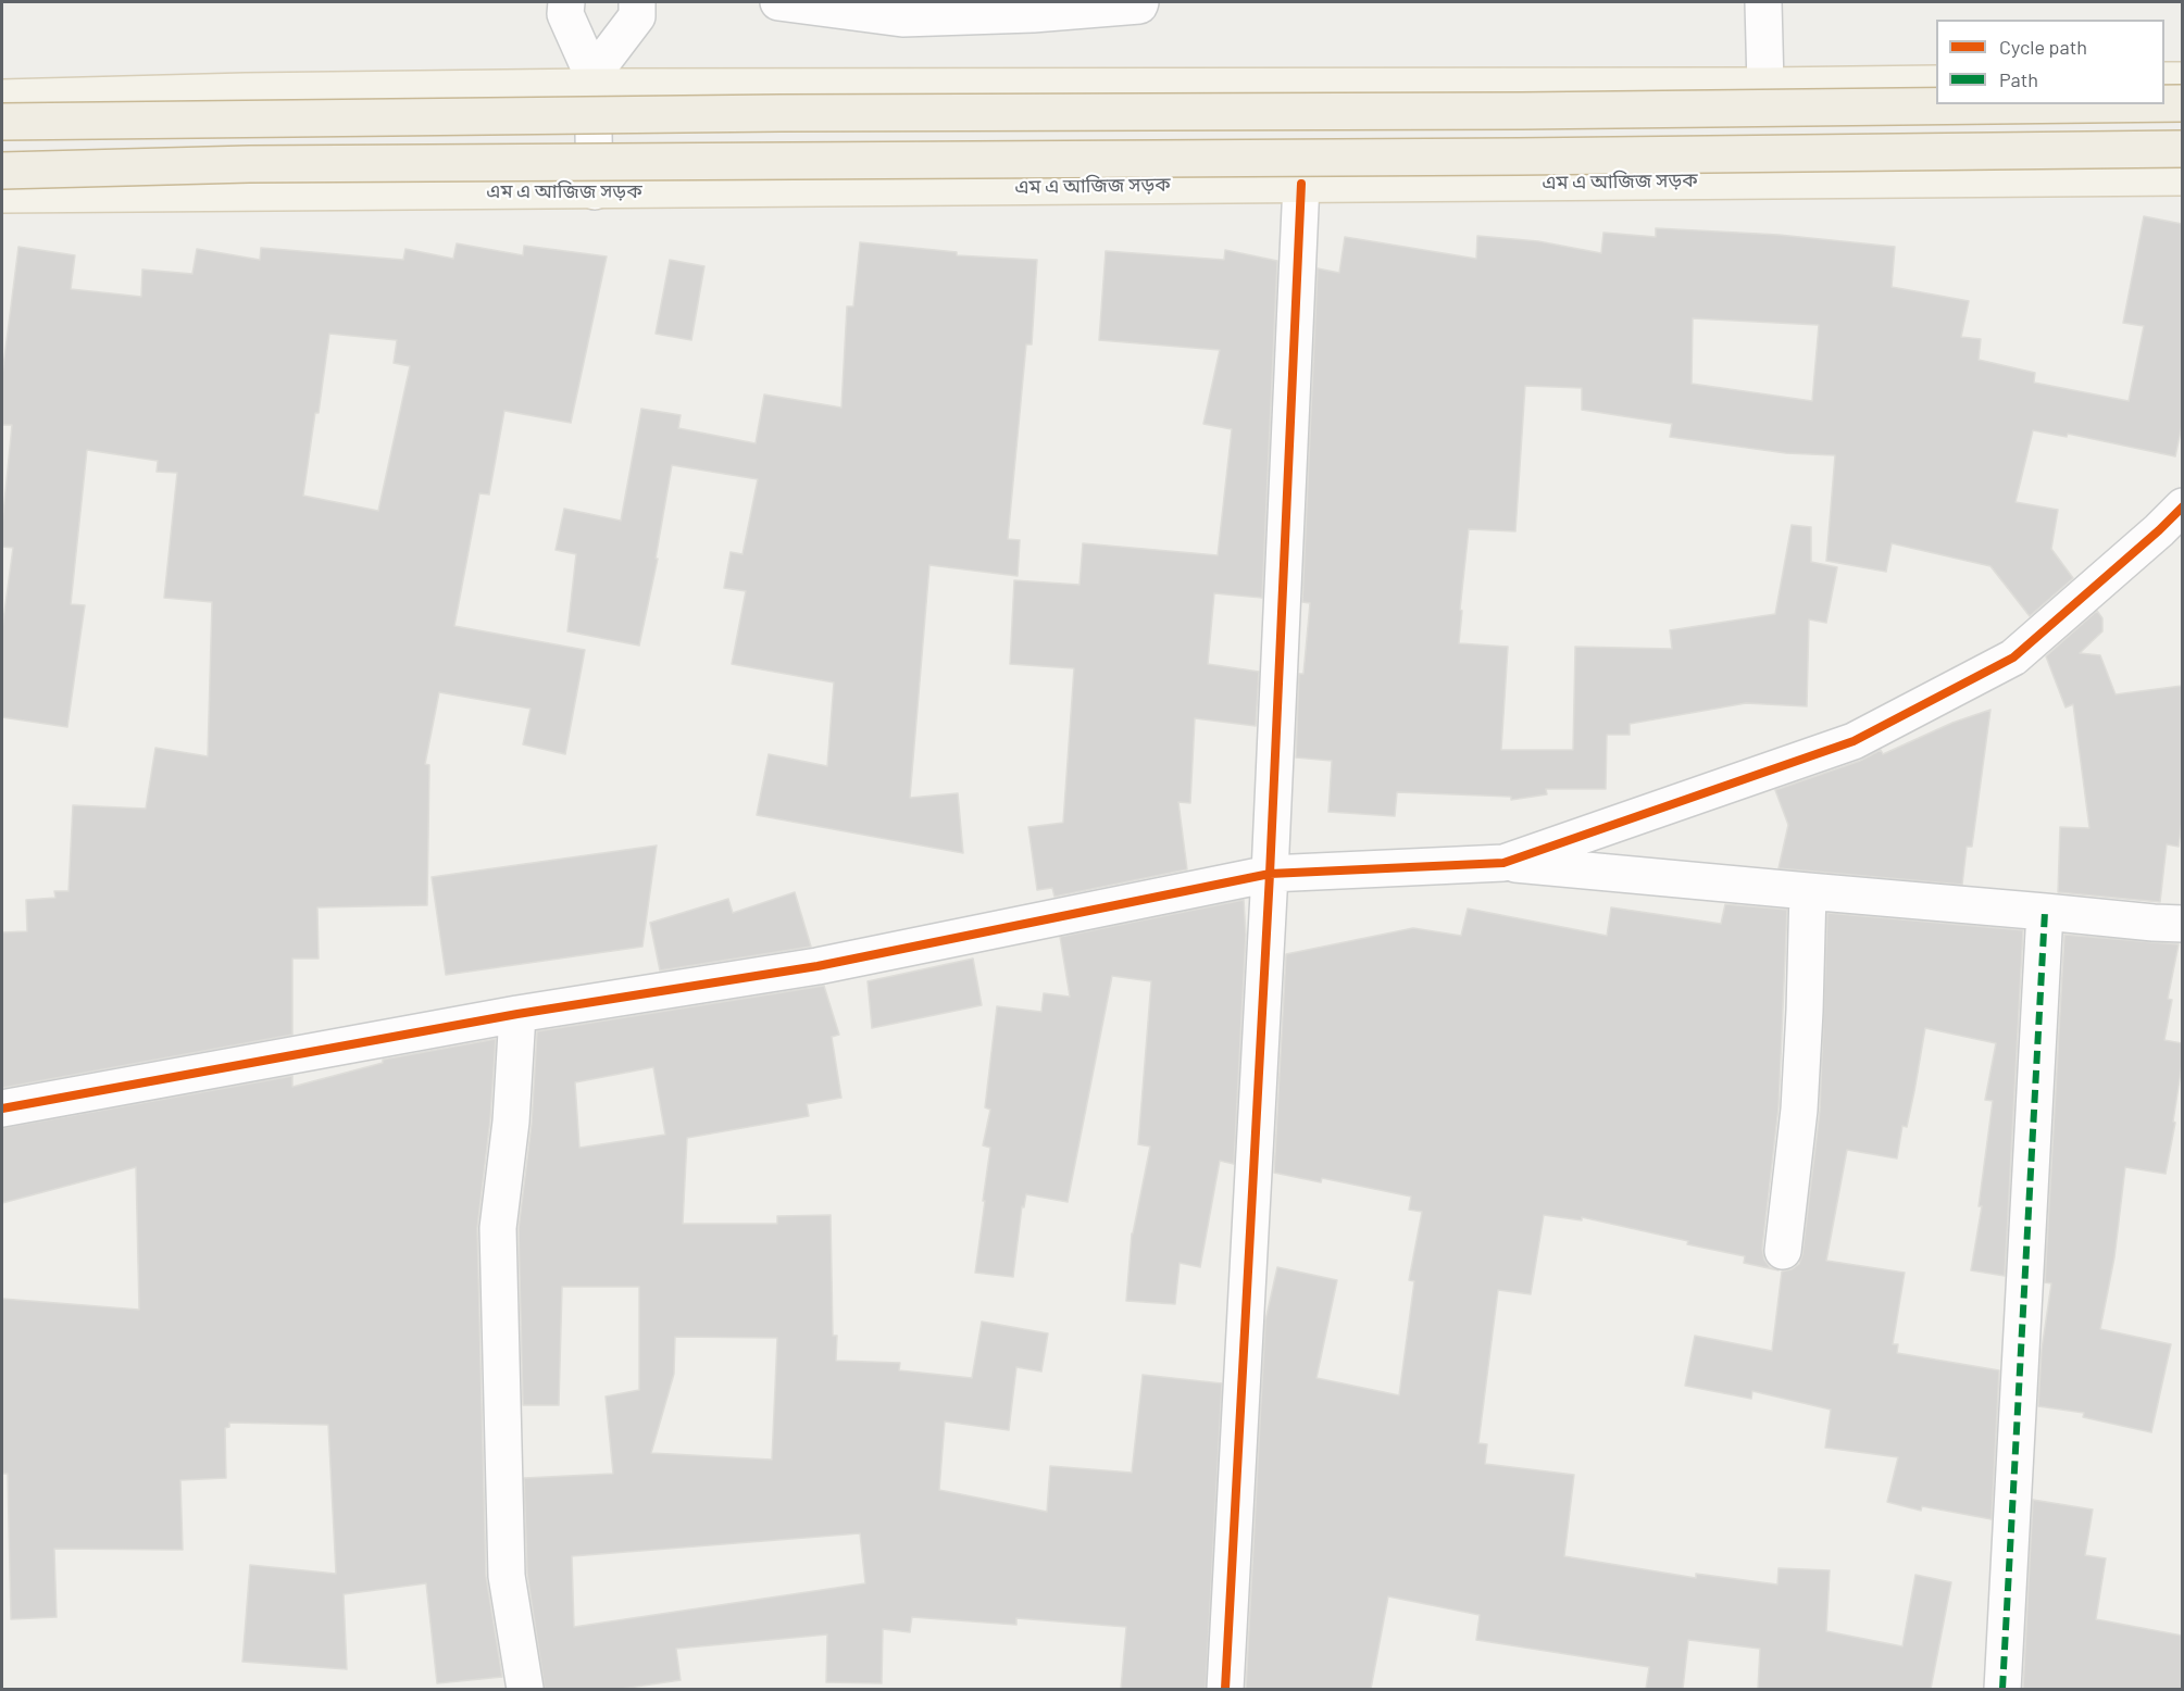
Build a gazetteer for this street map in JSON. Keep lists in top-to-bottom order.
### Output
{
  "streets": {
    "main road": ["এম এ আজিজ সড়ক"]
  },
  "legend": ["Cycle path", "Path"]
}
